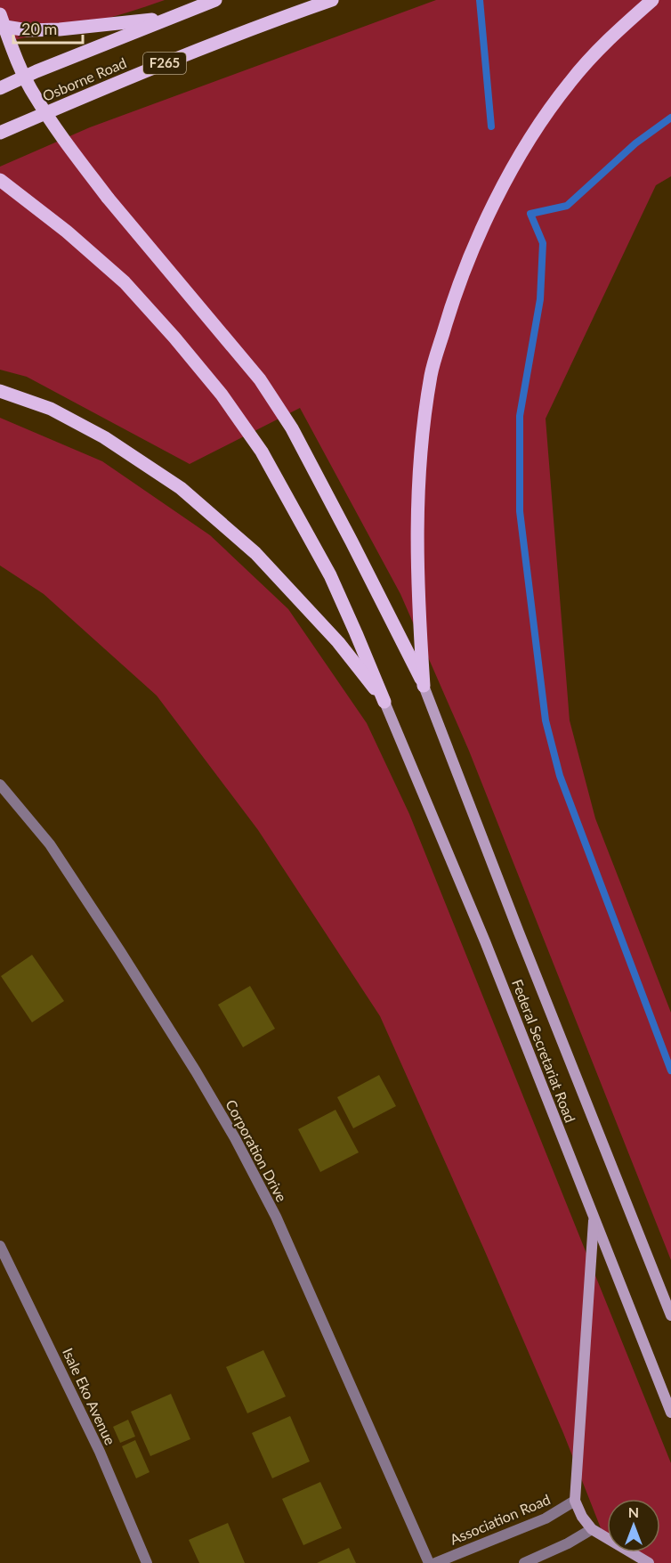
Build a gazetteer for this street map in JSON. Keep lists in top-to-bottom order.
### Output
{
  "streets": {
    "main road": ["F265", "Osborne Road", "Federal Secretariat Road"],
    "street": ["Corporation Drive", "Isale Eko Avenue", "Association Road"]
  },
  "scale_bar": "20 m",
  "north": "top"
}
